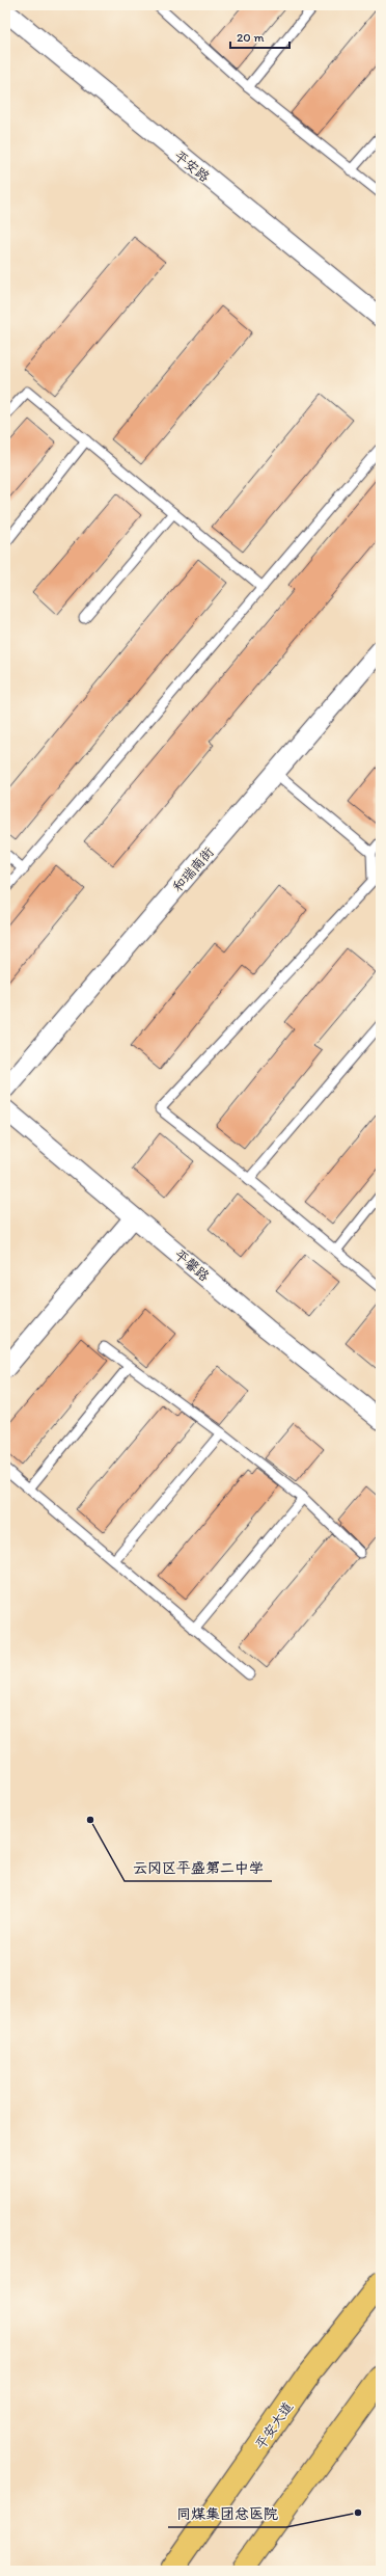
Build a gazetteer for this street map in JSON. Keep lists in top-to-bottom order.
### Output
{
  "streets": {
    "main road": ["平安大道"],
    "street": ["平安路", "和瑞南街", "平馨路"]
  },
  "places": ["云冈区平盛第二中学", "同煤集团总医院"],
  "scale_bar": "20 m"
}
